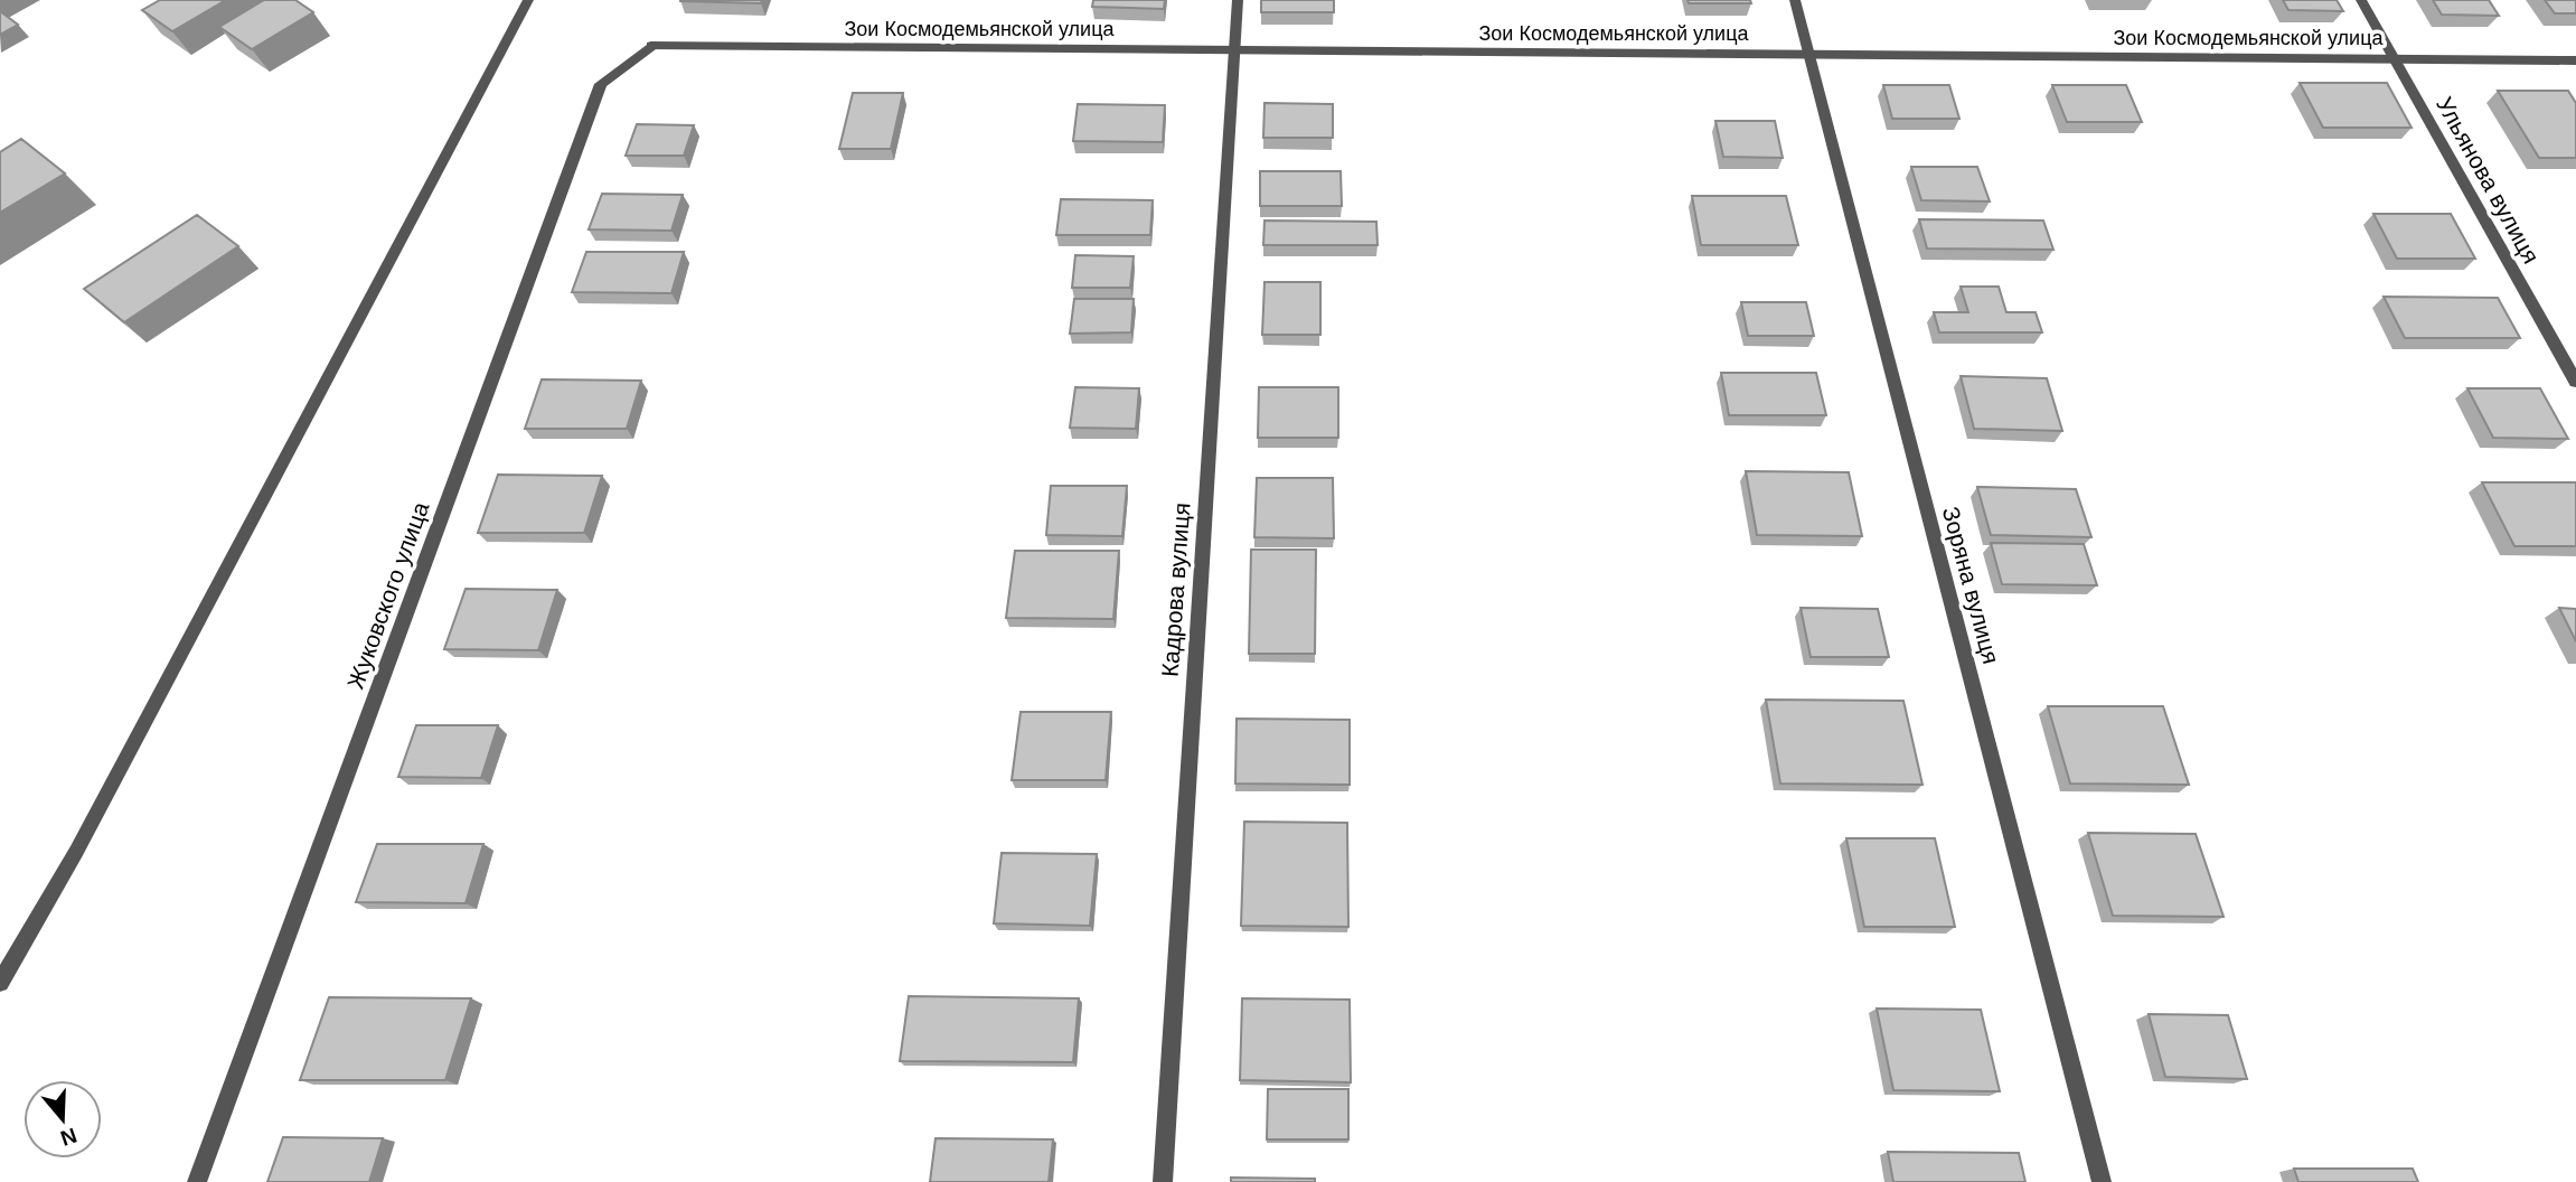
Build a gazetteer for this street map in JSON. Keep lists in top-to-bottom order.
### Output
{
  "streets": {
    "street": [
      "Зои Космодемьянской улица",
      "Ульянова вулиця",
      "Зоряна вулиця",
      "Кадрова вулиця",
      "Жуковского улица"
    ]
  },
  "crossings": [
    ["Зои Космодемьянской улица", "Ульянова вулиця"],
    ["Зои Космодемьянской улица", "Зоряна вулиця"],
    ["Зои Космодемьянской улица", "Кадрова вулиця"],
    ["Зои Космодемьянской улица", "Жуковского улица"]
  ],
  "north": "bottom"
}
